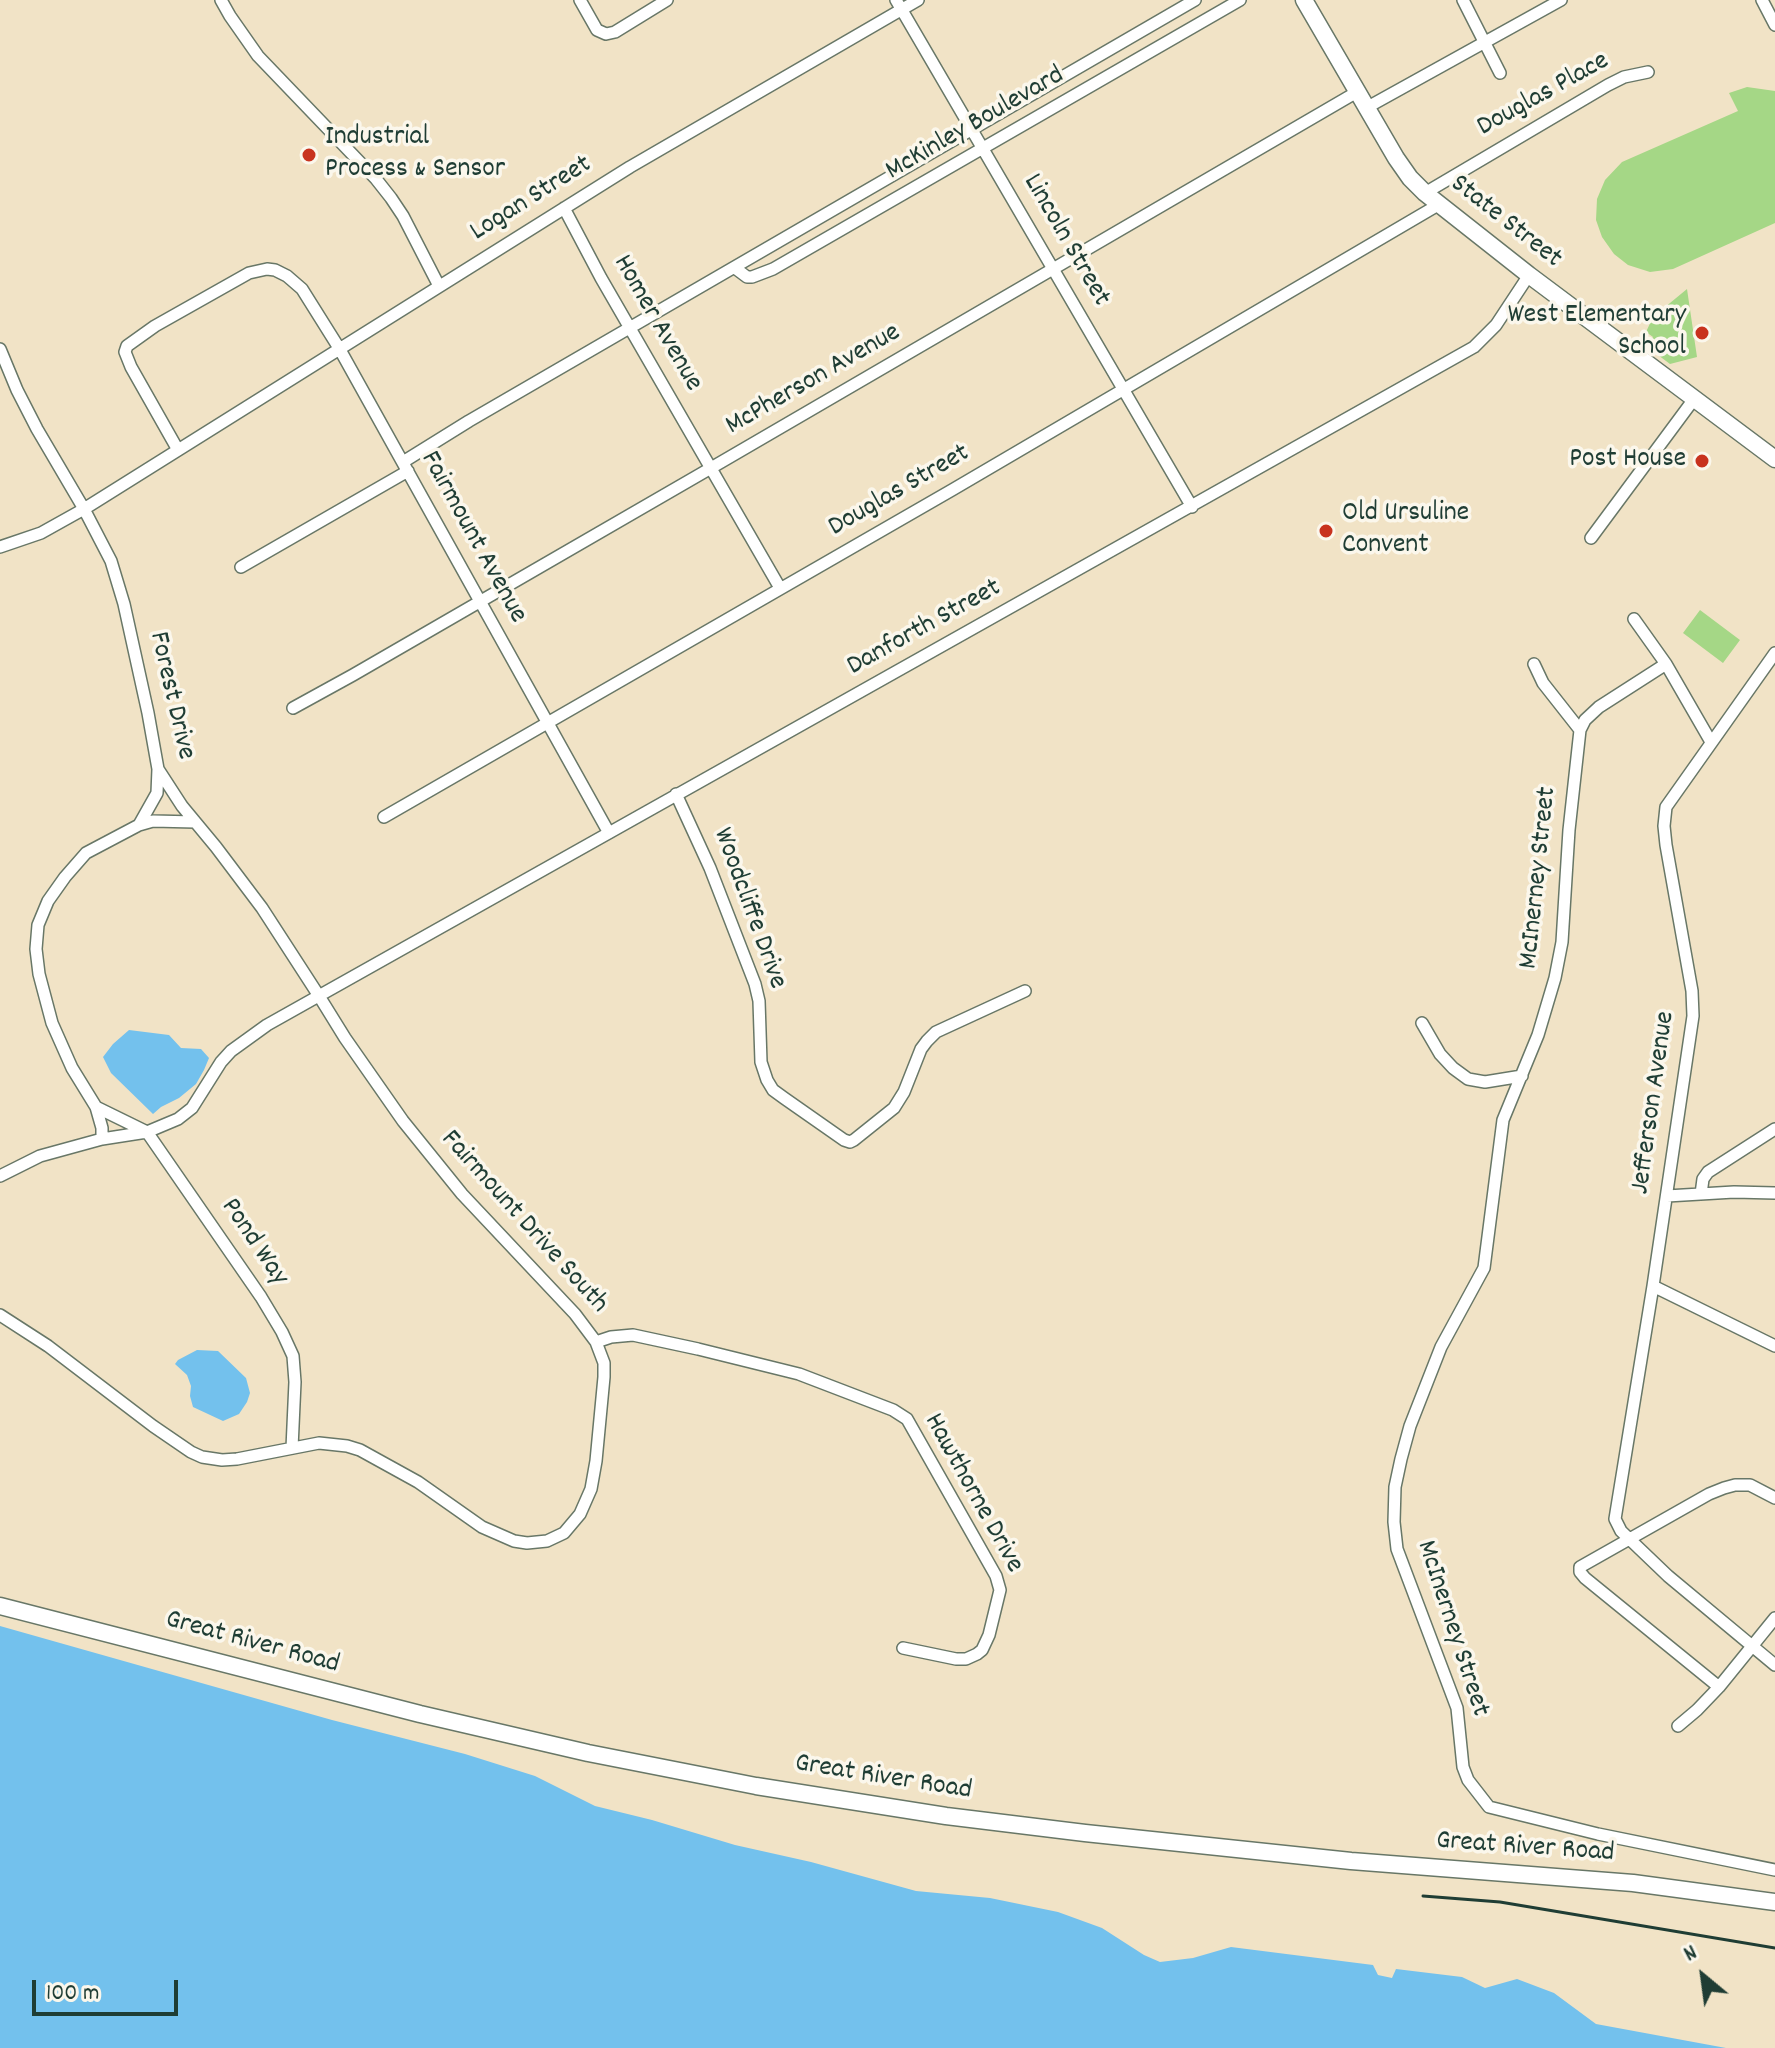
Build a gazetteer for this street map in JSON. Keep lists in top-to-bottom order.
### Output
{
  "streets": {
    "main road": ["State Street", "Great River Road"],
    "street": [
      "Douglas Place",
      "McKinley Boulevard",
      "Logan Street",
      "Lincoln Street",
      "Homer Avenue",
      "McPherson Avenue",
      "Douglas Street",
      "Fairmount Avenue",
      "Danforth Street",
      "Forest Drive",
      "McInerney Street",
      "Woodcliffe Drive",
      "Jefferson Avenue",
      "Fairmount Drive South",
      "Pond Way",
      "Hawthorne Drive"
    ]
  },
  "crossings": [
    ["Douglas Place", "State Street"],
    ["McKinley Boulevard", "Lincoln Street"],
    ["McKinley Boulevard", "Homer Avenue"],
    ["McKinley Boulevard", "Fairmount Avenue"],
    ["Logan Street", "Lincoln Street"],
    ["Logan Street", "Homer Avenue"],
    ["Logan Street", "Fairmount Avenue"],
    ["Logan Street", "Forest Drive"],
    ["State Street", "McPherson Avenue"],
    ["State Street", "Douglas Street"],
    ["State Street", "Danforth Street"],
    ["Lincoln Street", "McPherson Avenue"],
    ["Lincoln Street", "Douglas Street"],
    ["Lincoln Street", "Danforth Street"],
    ["Homer Avenue", "McPherson Avenue"],
    ["Homer Avenue", "Douglas Street"],
    ["McPherson Avenue", "Fairmount Avenue"],
    ["Douglas Street", "Fairmount Avenue"],
    ["Fairmount Avenue", "Danforth Street"],
    ["Danforth Street", "Forest Drive"],
    ["Danforth Street", "Woodcliffe Drive"],
    ["Danforth Street", "Fairmount Drive South"],
    ["Danforth Street", "Pond Way"],
    ["Forest Drive", "Fairmount Drive South"],
    ["Forest Drive", "Pond Way"],
    ["Fairmount Drive South", "Pond Way"],
    ["Fairmount Drive South", "Hawthorne Drive"]
  ],
  "places": [
    "Industrial Process & Sensor",
    "West Elementary School",
    "Post House",
    "Old Ursuline Convent"
  ],
  "scale_bar": "100 m",
  "north": "top left"
}
